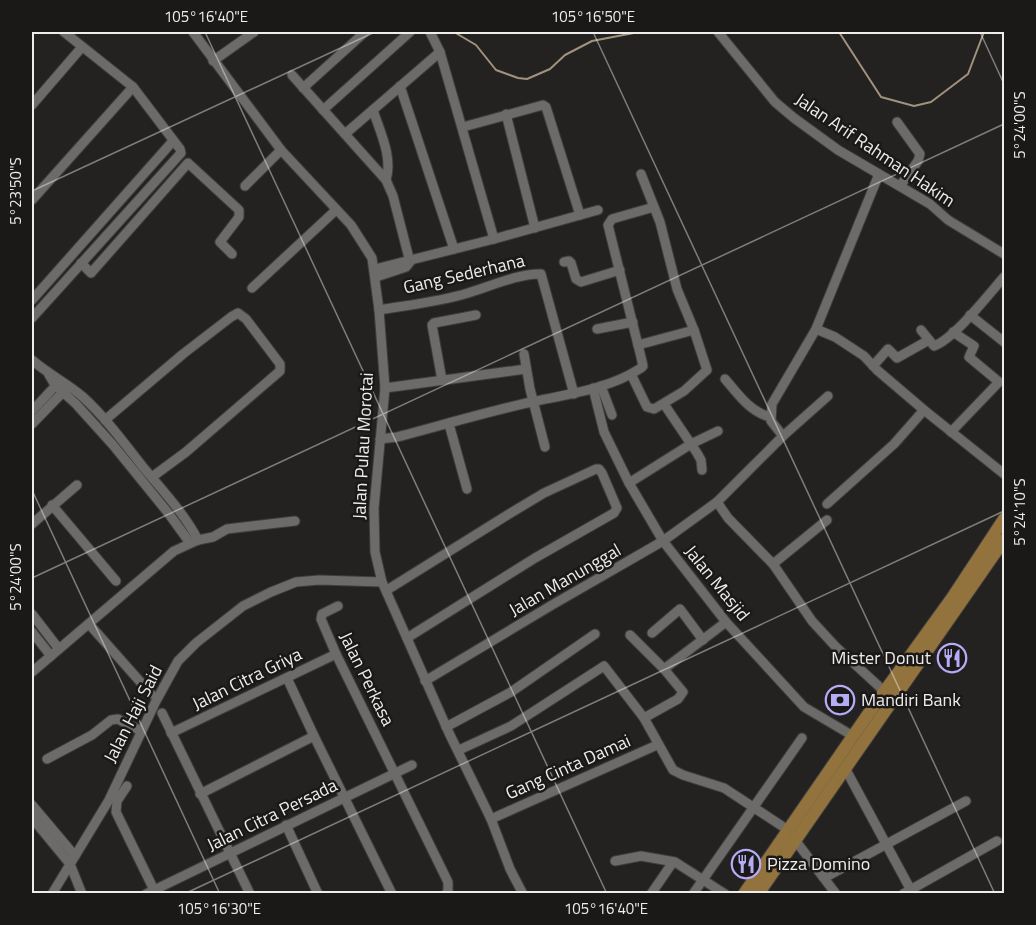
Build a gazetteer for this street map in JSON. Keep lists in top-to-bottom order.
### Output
{
  "streets": {
    "street": [
      "Jalan Arif Rahman Hakim",
      "Gang Sederhana",
      "Jalan Pulau Morotai",
      "Jalan Manunggal",
      "Jalan Masjid",
      "Jalan Citra Griya",
      "Jalan Perkasa",
      "Jalan Haji Said",
      "Gang Cinta Damai",
      "Jalan Citra Persada"
    ]
  },
  "crossings": [
    ["Gang Sederhana", "Jalan Pulau Morotai"],
    ["Jalan Pulau Morotai", "Jalan Manunggal"],
    ["Jalan Pulau Morotai", "Jalan Haji Said"],
    ["Jalan Pulau Morotai", "Gang Cinta Damai"],
    ["Jalan Manunggal", "Jalan Masjid"],
    ["Jalan Citra Griya", "Jalan Perkasa"],
    ["Jalan Perkasa", "Jalan Citra Persada"]
  ],
  "places": {
    "restaurant": ["Mister Donut", "Pizza Domino"],
    "bank": ["Mandiri Bank"]
  },
  "coordinates": [
    "105°16'40\"E",
    "105°16'50\"E",
    "5°24'00\"S",
    "5°23'50\"S",
    "5°24'10\"S",
    "105°16'30\"E"
  ]
}
